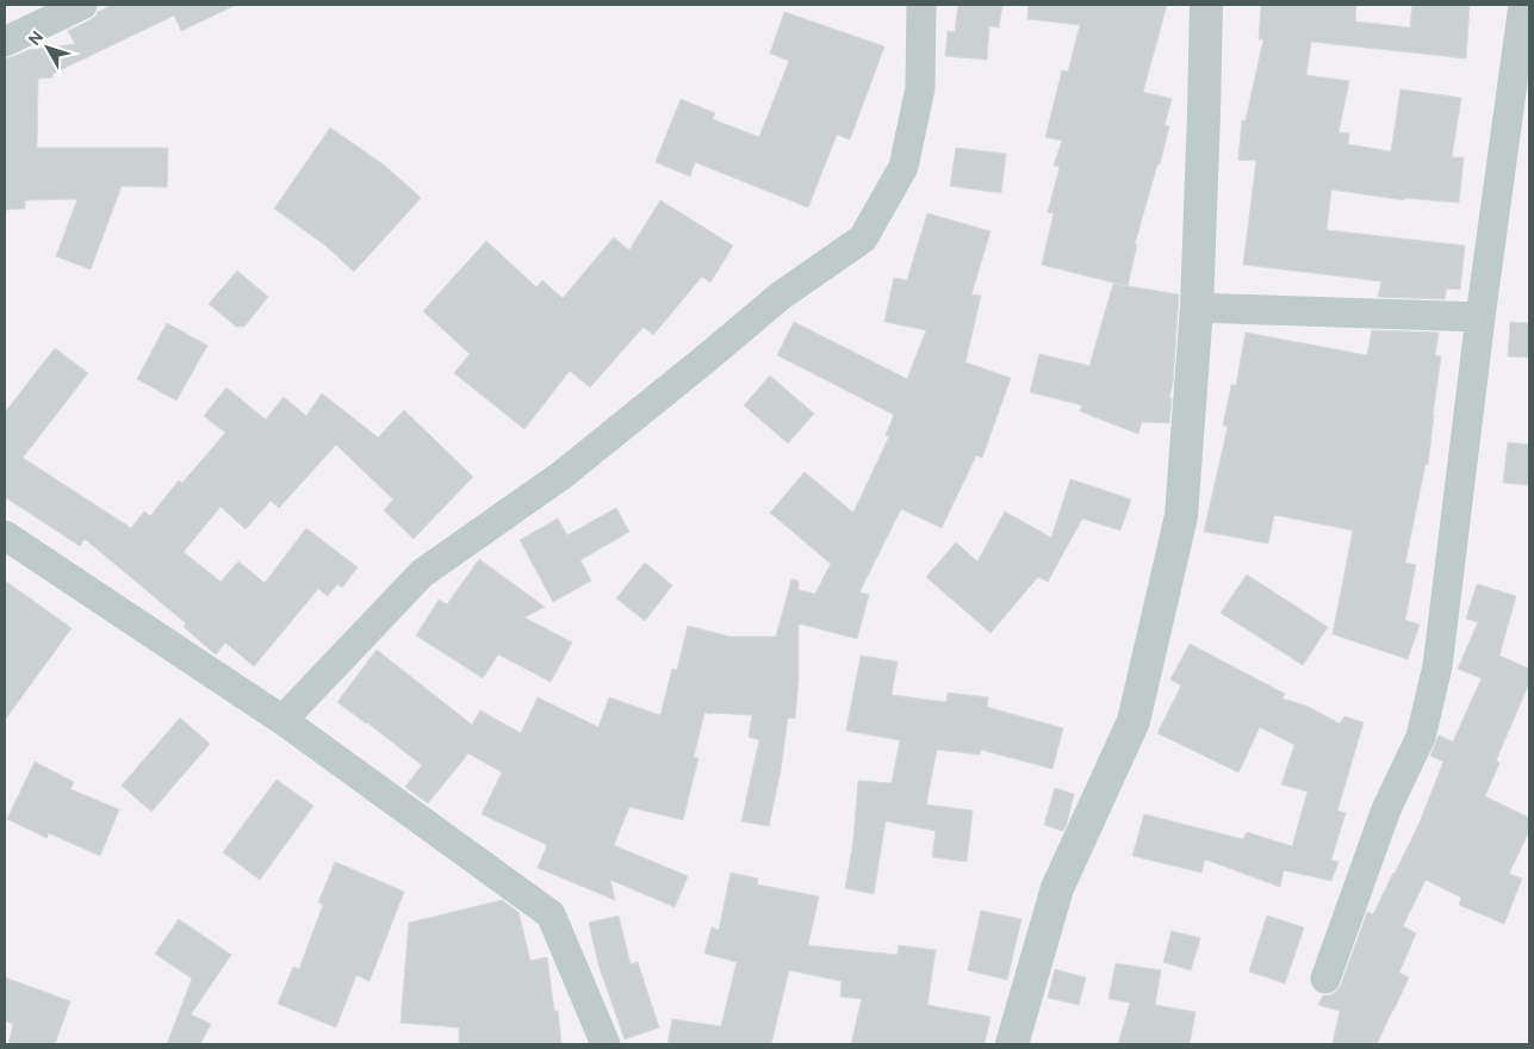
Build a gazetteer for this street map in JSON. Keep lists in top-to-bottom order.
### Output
{
  "north": "top left"
}
